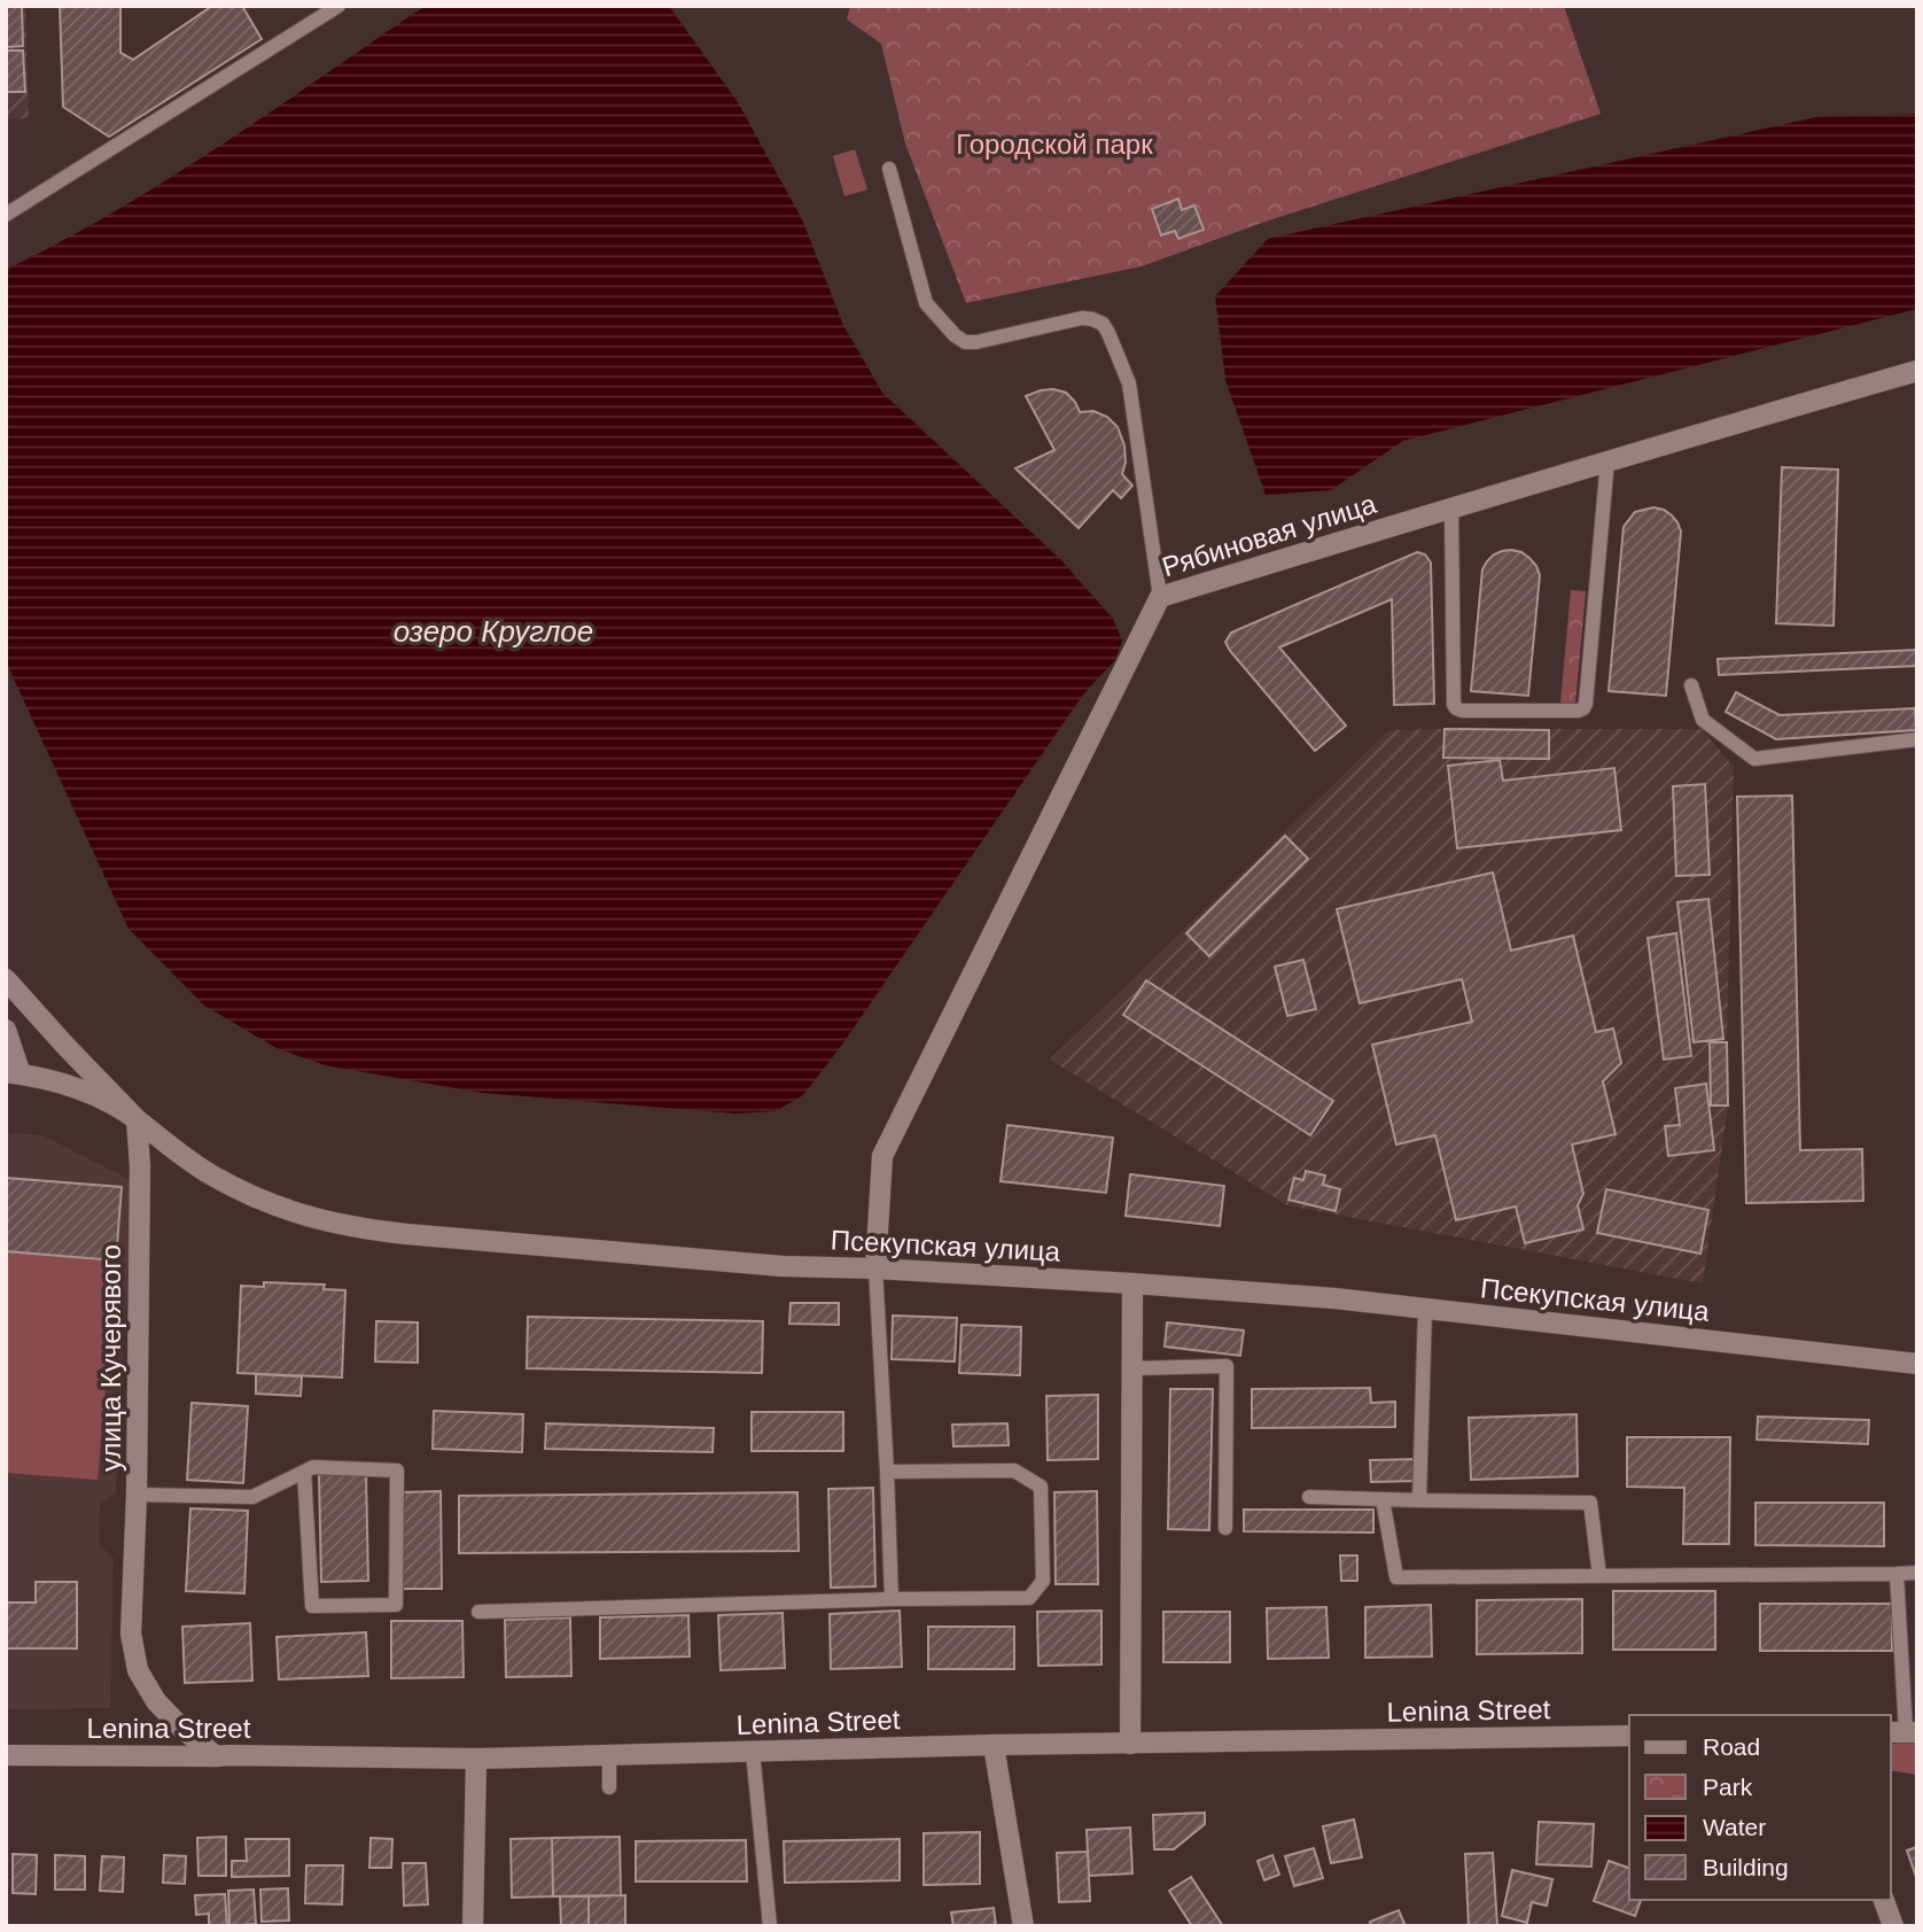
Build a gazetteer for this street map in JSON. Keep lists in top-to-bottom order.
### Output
{
  "streets": {
    "street": [
      "Рябиновая улица",
      "Псекупская улица",
      "улица Кучерявого",
      "Lenina Street"
    ]
  },
  "crossings": [
    ["Рябиновая улица", "Псекупская улица"],
    ["Псекупская улица", "улица Кучерявого"],
    ["улица Кучерявого", "Lenina Street"]
  ],
  "water": ["озеро Круглое"],
  "parks": ["Городской парк"],
  "legend": [
    "Road",
    "Park",
    "Water",
    "Building"
  ]
}
